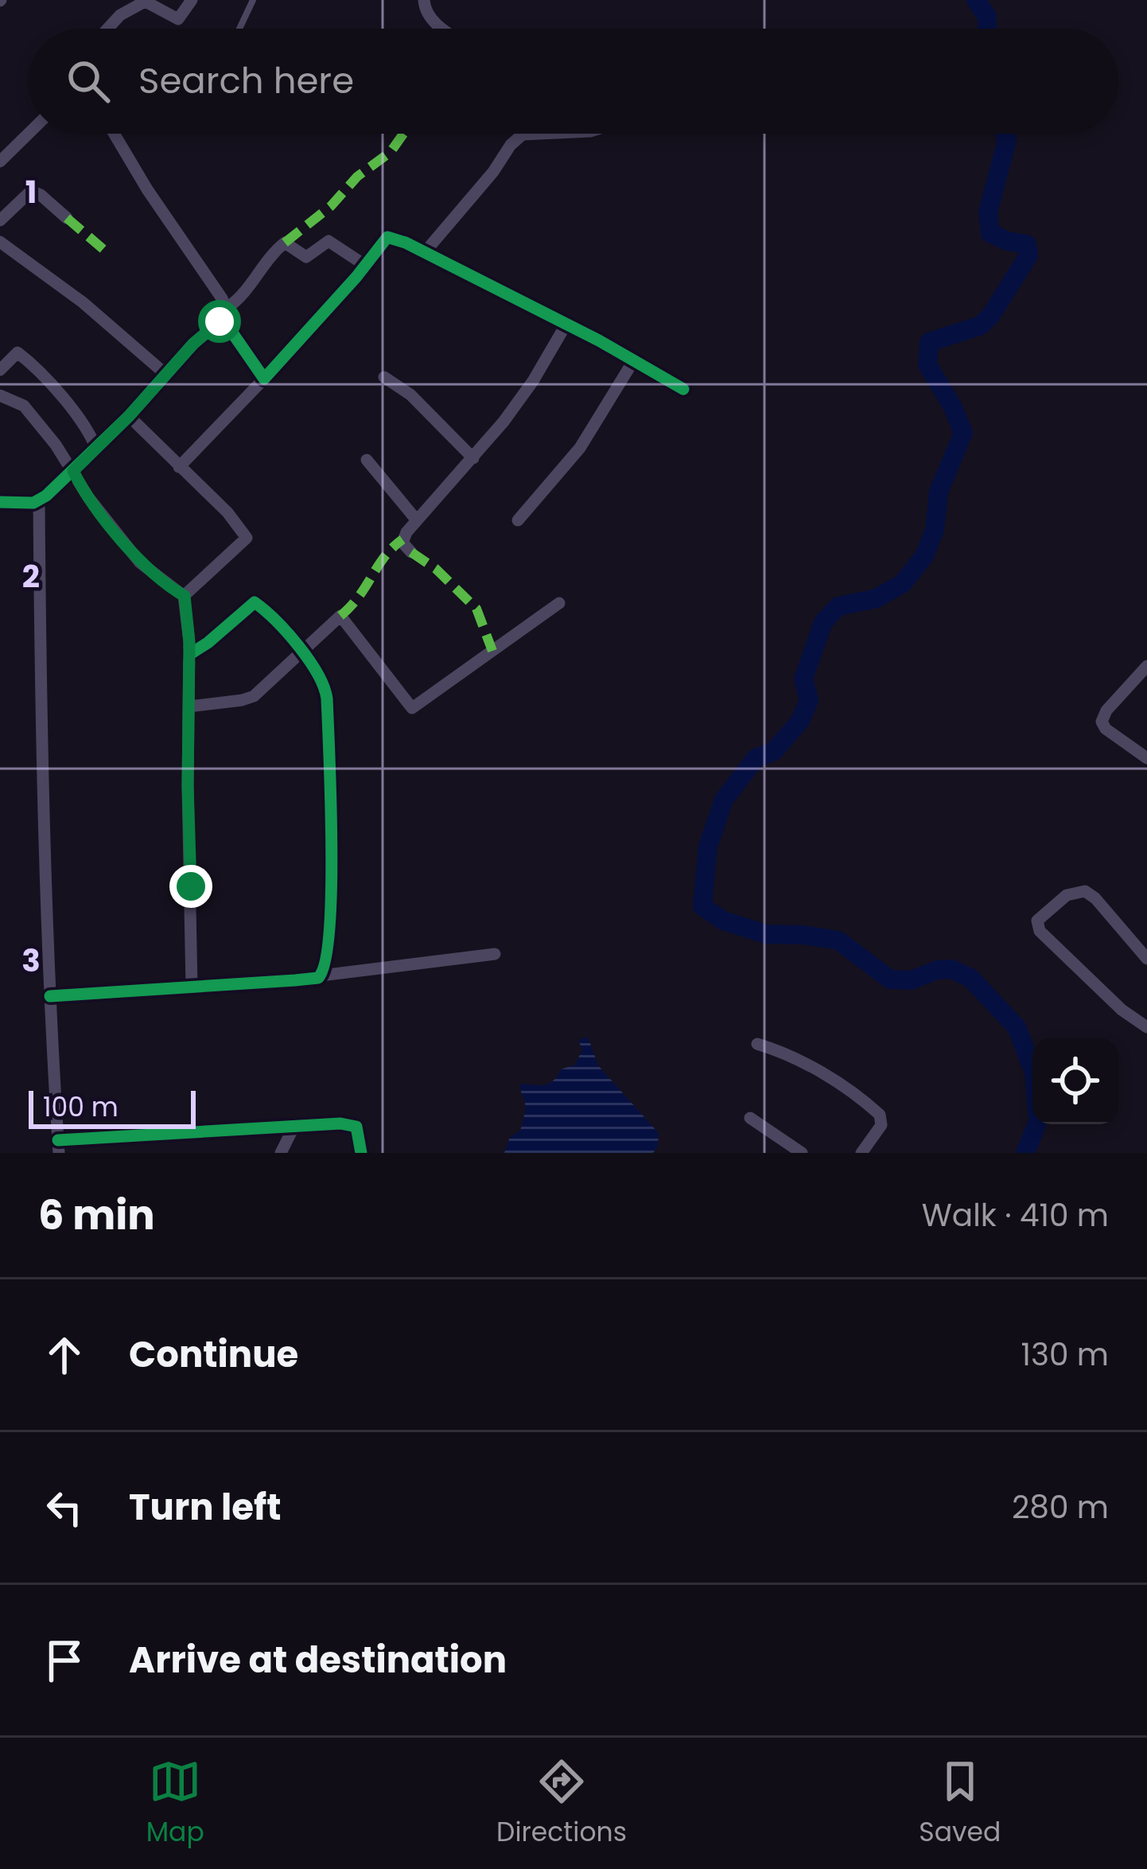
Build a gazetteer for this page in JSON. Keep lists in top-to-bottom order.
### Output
{
  "scale_bar": "100 m",
  "page": {
    "search": "Search here",
    "scale": "100 m",
    "heading": ["6 min", "Walk · 410 m"],
    "list": [
      ["Continue", "130 m"],
      ["Turn left", "280 m"],
      "Arrive at destination"
    ],
    "nav": ["Map", "Directions", "Saved"]
  },
  "grid": {
    "rows": ["1", "2", "3"]
  }
}
